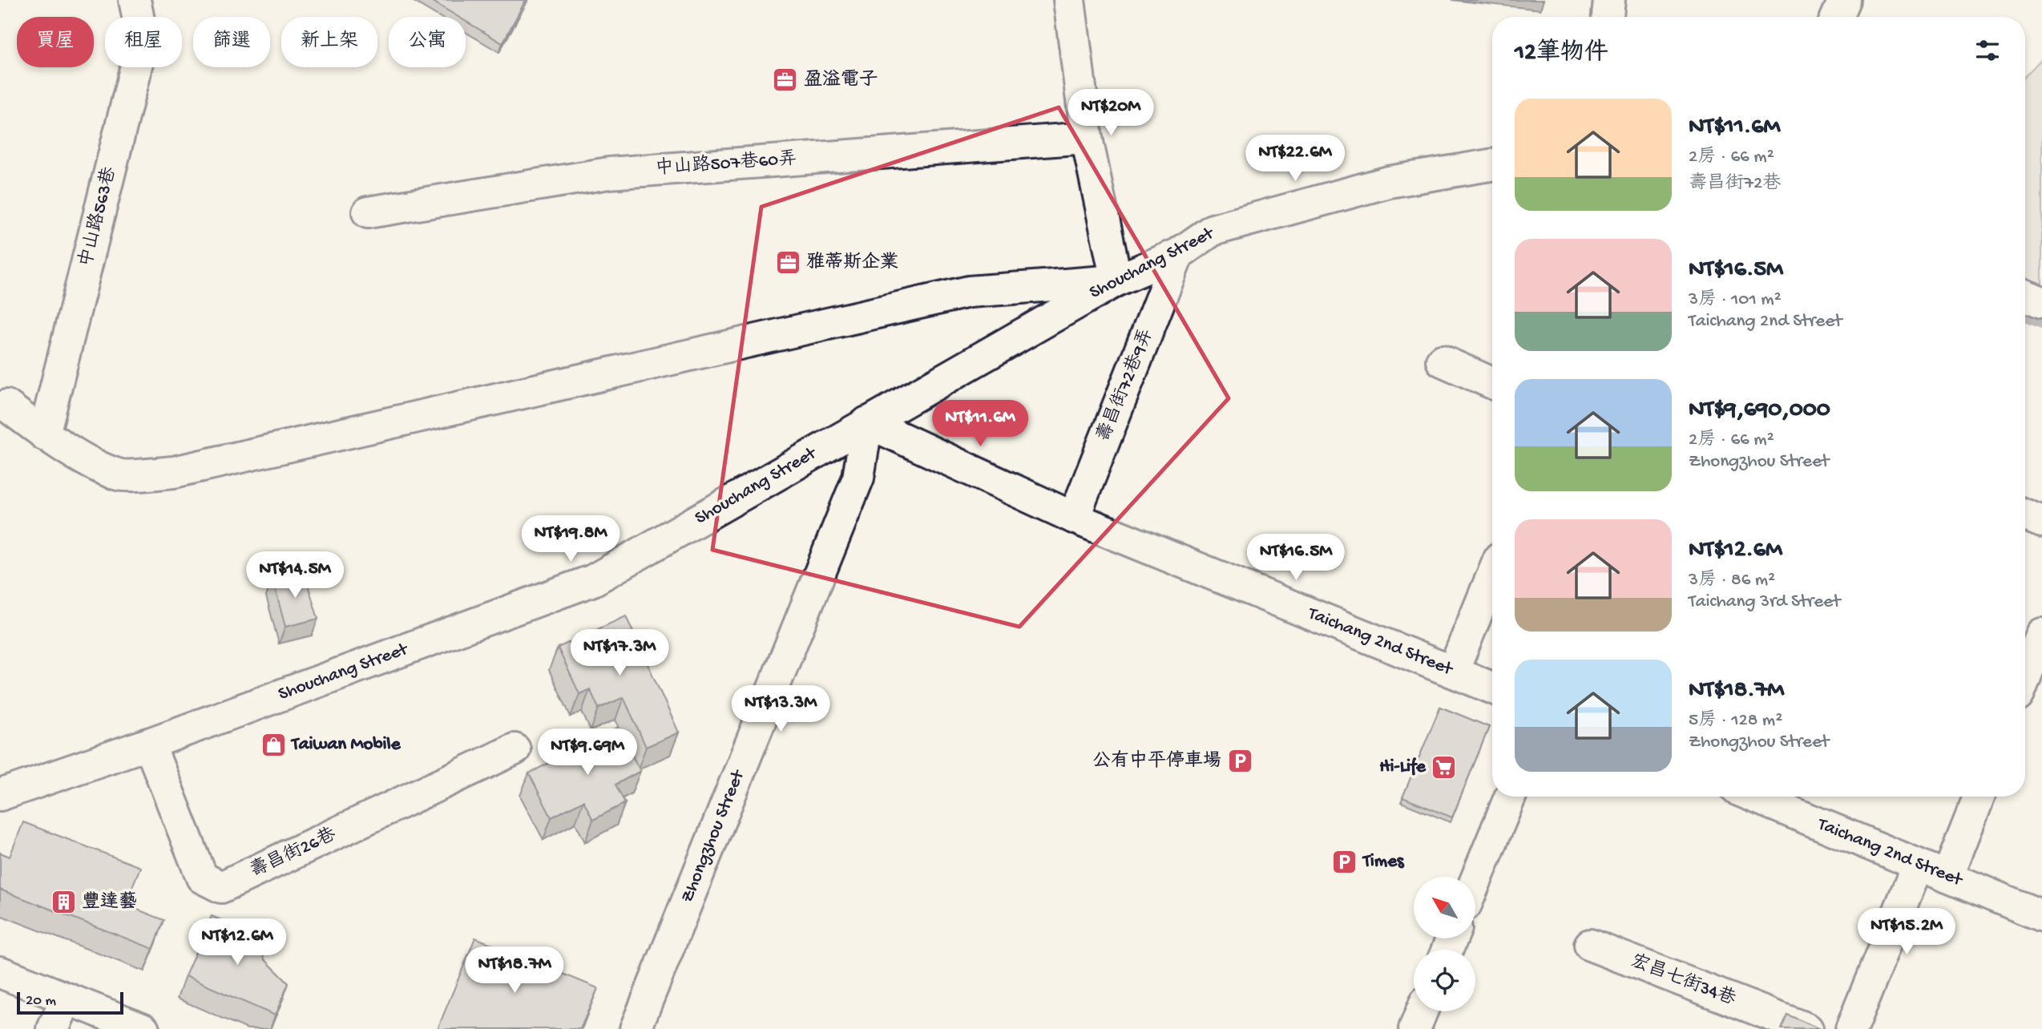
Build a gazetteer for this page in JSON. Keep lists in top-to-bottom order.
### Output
{
  "streets": {
    "street": [
      "中山路507巷60弄",
      "中山路563巷",
      "Shouchang Street",
      "壽昌街72巷9弄",
      "Taichang 2nd Street",
      "Zhongzhou Street",
      "壽昌街26巷",
      "宏昌七街34巷"
    ]
  },
  "crossings": [
    ["Shouchang Street", "壽昌街72巷9弄"],
    ["Shouchang Street", "Taichang 2nd Street"],
    ["Shouchang Street", "Zhongzhou Street"],
    ["Shouchang Street", "壽昌街26巷"],
    ["壽昌街72巷9弄", "Taichang 2nd Street"],
    ["Taichang 2nd Street", "Zhongzhou Street"]
  ],
  "places": {
    "office": ["盈溢電子", "雅蒂斯企業"],
    "shop": ["Taiwan Mobile"],
    "parking": ["公有中平停車場", "Times"],
    "supermarket": ["Hi-Life"],
    "building": ["豐達藝"]
  },
  "scale_bar": "20 m",
  "north": "top left",
  "page": {
    "chip": [
      "買屋",
      "租屋",
      "篩選",
      "新上架",
      "公寓"
    ],
    "heading": "12筆物件",
    "list": [
      {
        "name": "NT$11.6M",
        "note": "2房 · 66 m² · 壽昌街72巷"
      },
      {
        "name": "NT$16.5M",
        "note": "3房 · 101 m² · Taichang 2nd Street"
      },
      {
        "name": "NT$9,690,000",
        "note": "2房 · 66 m² · Zhongzhou Street"
      },
      {
        "name": "NT$12.6M",
        "note": "3房 · 86 m² · Taichang 3rd Street"
      },
      {
        "name": "NT$18.7M",
        "note": "5房 · 128 m² · Zhongzhou Street"
      }
    ],
    "price": [
      "NT$20M",
      "NT$22.6M",
      "NT$11.6M",
      "NT$19.8M",
      "NT$16.5M",
      "NT$14.5M",
      "NT$17.3M",
      "NT$13.3M",
      "NT$9.69M",
      "NT$15.2M",
      "NT$12.6M",
      "NT$18.7M"
    ],
    "scale": "20 m"
  }
}
